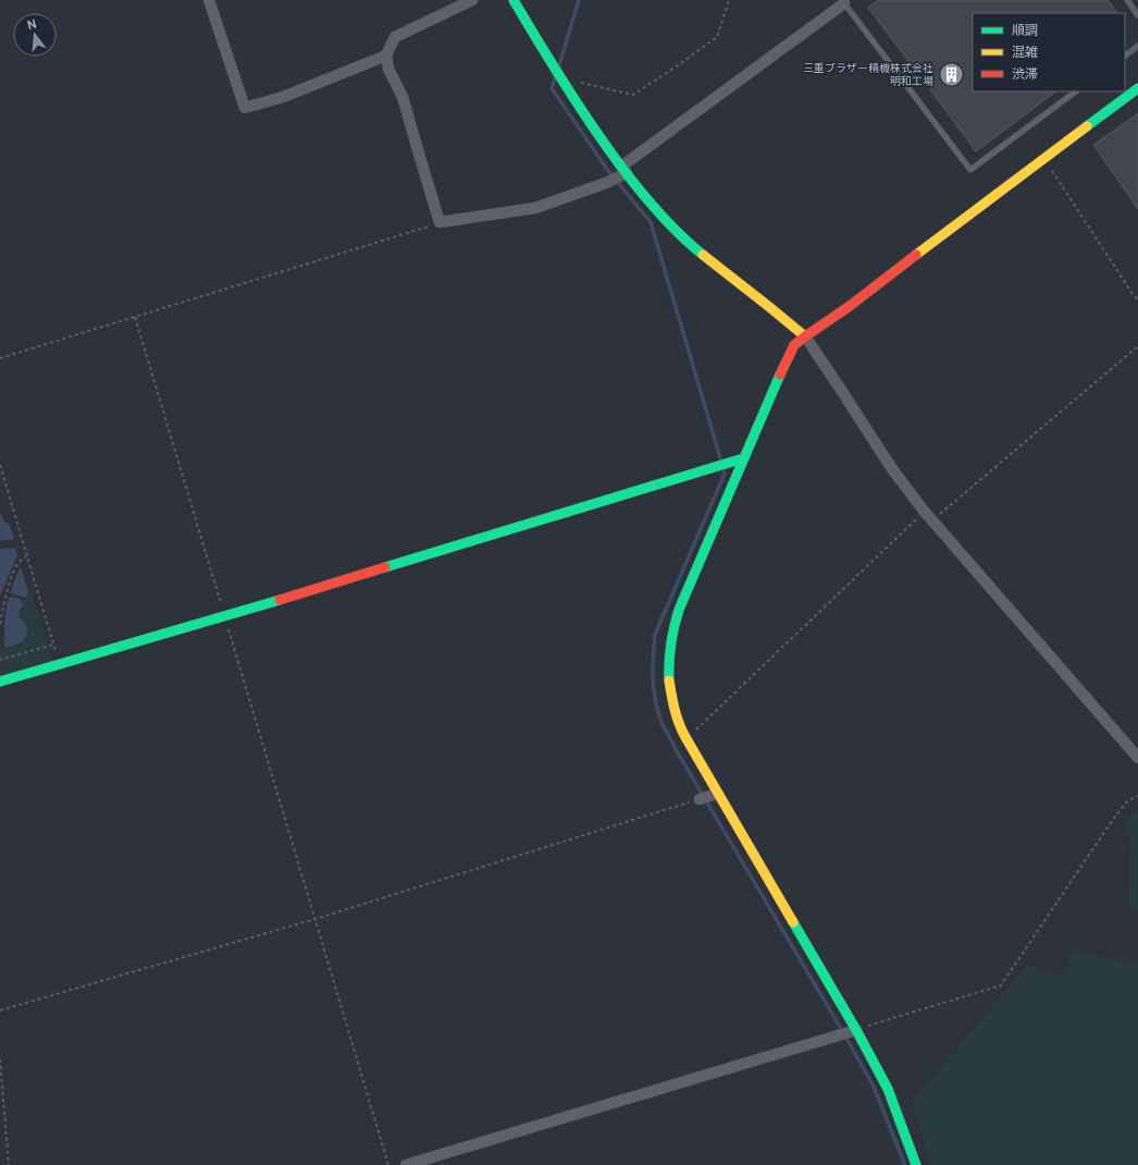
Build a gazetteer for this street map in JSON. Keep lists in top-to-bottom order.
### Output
{
  "places": {
    "building": ["三重ブラザー精機株式会社 明和工場"]
  },
  "legend": ["順調", "混雑", "渋滞"],
  "north": "top"
}
